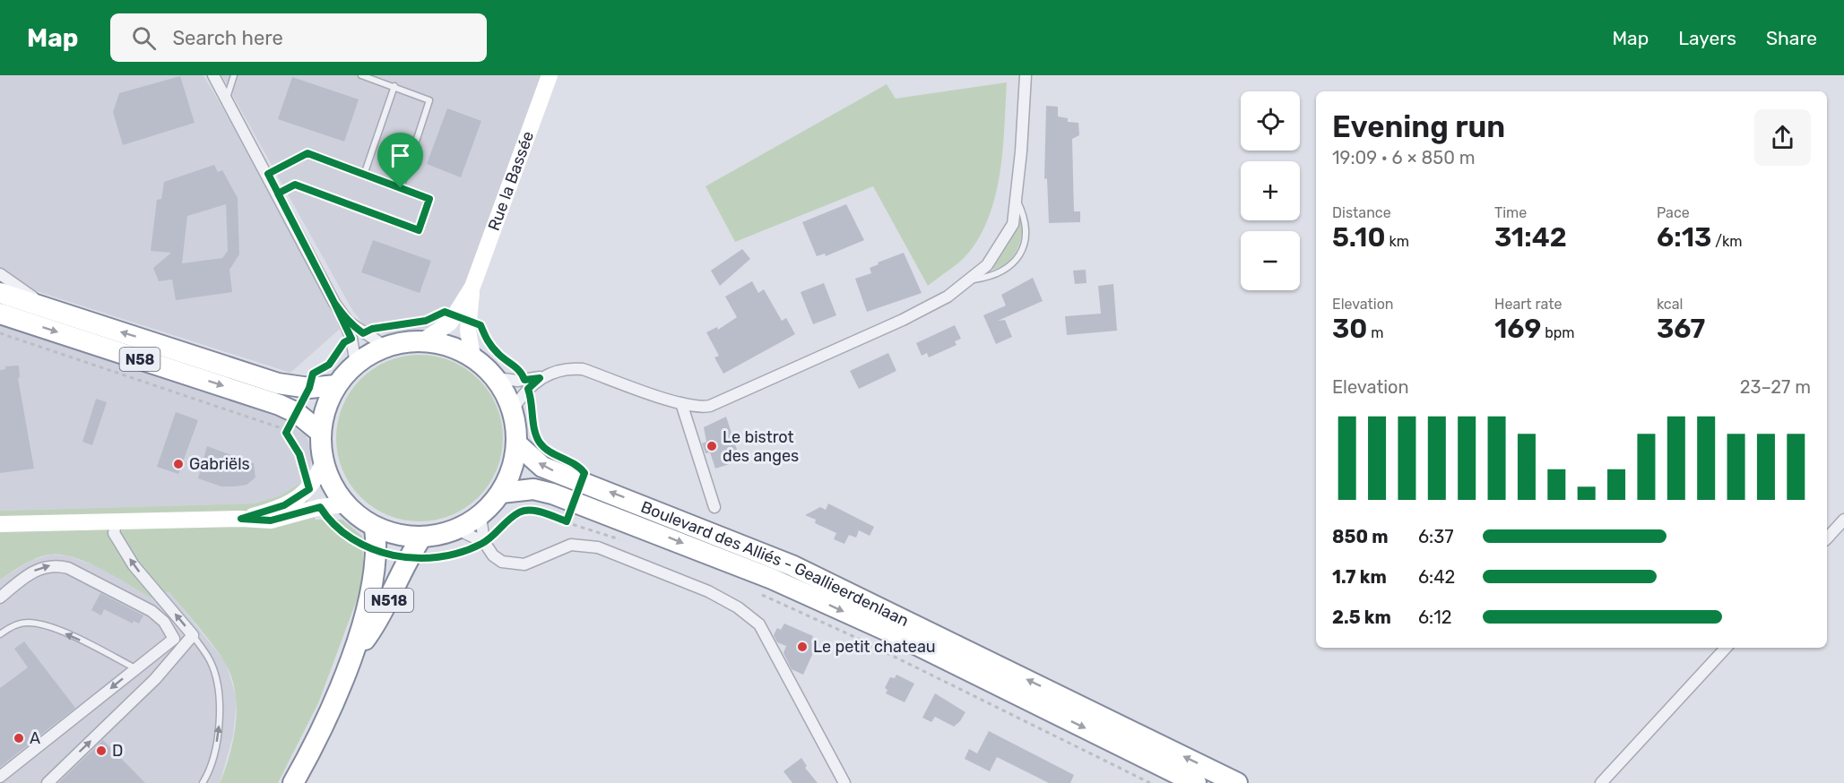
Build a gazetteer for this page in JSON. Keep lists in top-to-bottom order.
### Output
{
  "streets": {
    "highway": ["N58", "Boulevard des Alliés - Geallieerdenlaan", "N518"],
    "street": ["Rue la Bassée"]
  },
  "places": [
    "Le bistrot des anges",
    "Gabriëls",
    "Le petit chateau",
    "A",
    "D"
  ],
  "page": {
    "header": "Map",
    "search": "Search here",
    "nav": ["Map", "Layers", "Share"],
    "map_buttons": ["+", "−"],
    "heading": ["Evening run", "19:09 · 6 × 850 m"],
    "stats": [
      ["Distance", "5.10 km"],
      ["Time", "31:42"],
      ["Pace", "6:13 /km"],
      ["Elevation", "30 m"],
      ["Heart rate", "169 bpm"],
      ["kcal", "367"]
    ],
    "chart": ["Elevation", "23–27 m"],
    "list": [
      {
        "name": "850 m",
        "note": "6:37"
      },
      {
        "name": "1.7 km",
        "note": "6:42"
      },
      {
        "name": "2.5 km",
        "note": "6:12"
      }
    ]
  }
}
